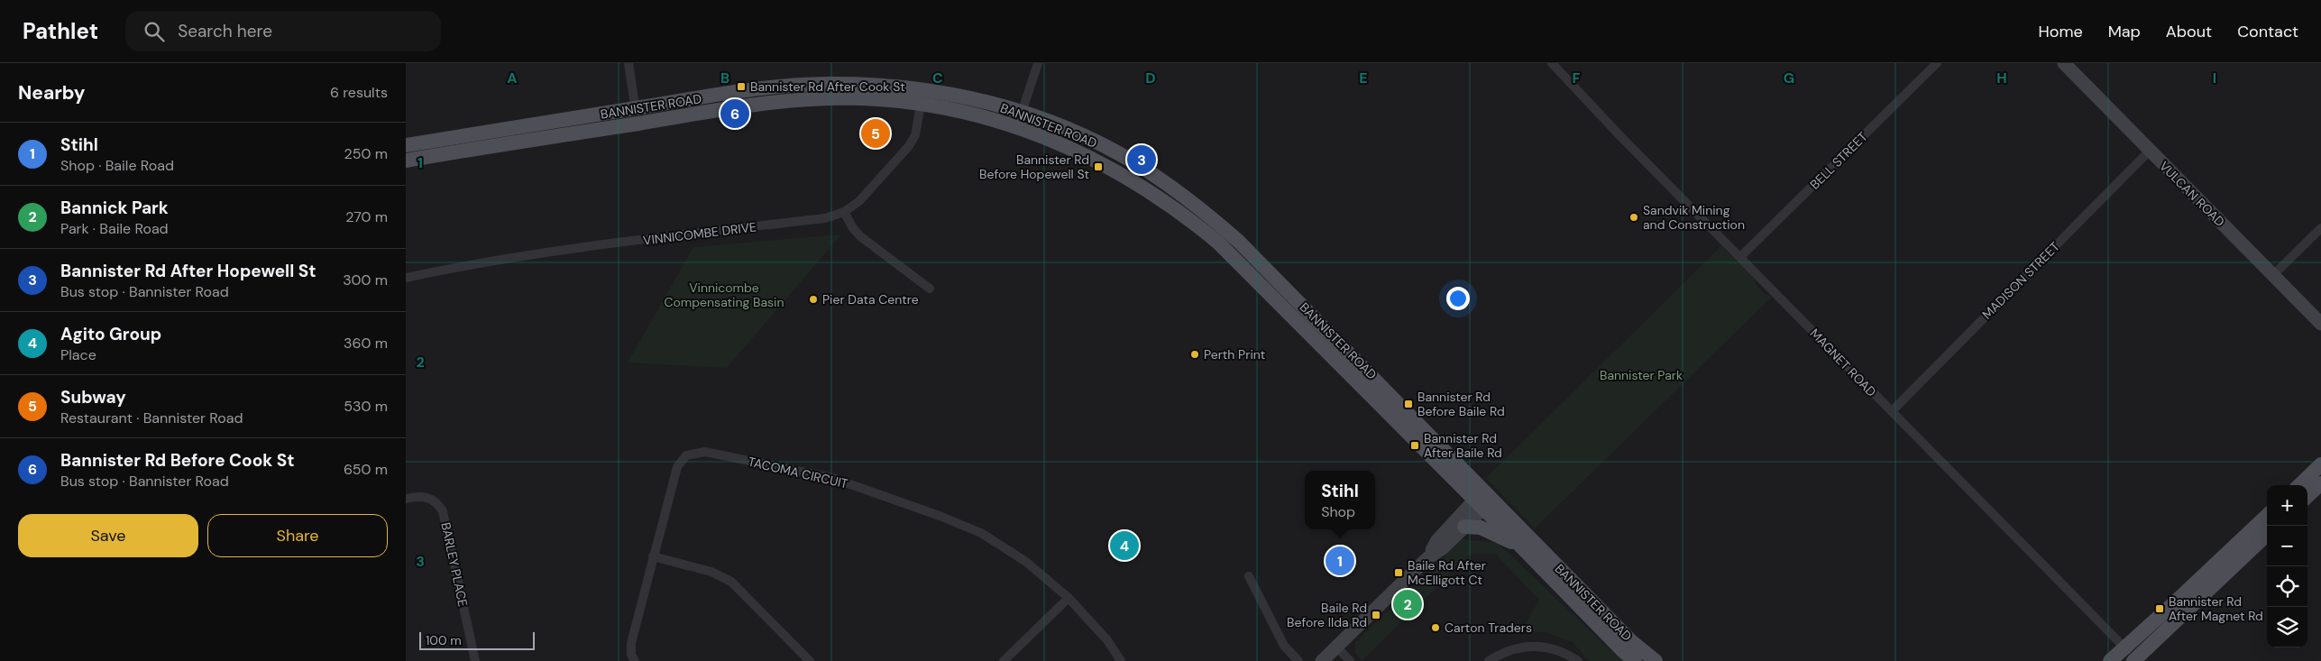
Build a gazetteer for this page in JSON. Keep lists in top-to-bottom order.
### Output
{
  "streets": {
    "main road": ["BANNISTER ROAD"],
    "street": [
      "BELL STREET",
      "VULCAN ROAD",
      "VINNICOMBE DRIVE",
      "MADISON STREET",
      "MAGNET ROAD",
      "TACOMA CIRCUIT",
      "BARLEY PLACE"
    ]
  },
  "crossings": [
    ["BANNISTER ROAD", "VINNICOMBE DRIVE"],
    ["BELL STREET", "MAGNET ROAD"],
    ["VULCAN ROAD", "MADISON STREET"],
    ["MADISON STREET", "MAGNET ROAD"]
  ],
  "parks": ["Vinnicombe Compensating Basin", "Bannister Park"],
  "places": {
    "transit": [
      "Bannister Rd After Cook St",
      "Bannister Rd Before Hopewell St",
      "Bannister Rd Before Baile Rd",
      "Bannister Rd After Baile Rd",
      "Baile Rd After McElligott Ct",
      "Bannister Rd After Magnet Rd",
      "Baile Rd Before Ilda Rd"
    ],
    "other": [
      "Sandvik Mining and Construction",
      "Pier Data Centre",
      "Perth Print",
      "Carton Traders"
    ]
  },
  "scale_bar": "100 m",
  "page": {
    "header": "Pathlet",
    "search": "Search here",
    "nav": [
      "Home",
      "Map",
      "About",
      "Contact"
    ],
    "heading": ["Nearby", "6 results"],
    "pins": [
      "6",
      "5",
      "3",
      "4",
      "1",
      "2"
    ],
    "list": [
      {
        "mark": "1",
        "name": "Stihl",
        "note": "Shop · Baile Road",
        "value": "250 m"
      },
      {
        "mark": "2",
        "name": "Bannick Park",
        "note": "Park · Baile Road",
        "value": "270 m"
      },
      {
        "mark": "3",
        "name": "Bannister Rd After Hopewell St",
        "note": "Bus stop · Bannister Road",
        "value": "300 m"
      },
      {
        "mark": "4",
        "name": "Agito Group",
        "note": "Place",
        "value": "360 m"
      },
      {
        "mark": "5",
        "name": "Subway",
        "note": "Restaurant · Bannister Road",
        "value": "530 m"
      },
      {
        "mark": "6",
        "name": "Bannister Rd Before Cook St",
        "note": "Bus stop · Bannister Road",
        "value": "650 m"
      }
    ],
    "popup": ["Stihl", "Shop"],
    "map_buttons": ["+", "−"],
    "buttons": ["Save", "Share"],
    "scale": "100 m"
  },
  "grid": {
    "columns": [
      "A",
      "B",
      "C",
      "D",
      "E",
      "F",
      "G",
      "H",
      "I"
    ],
    "rows": ["1", "2", "3"]
  }
}
